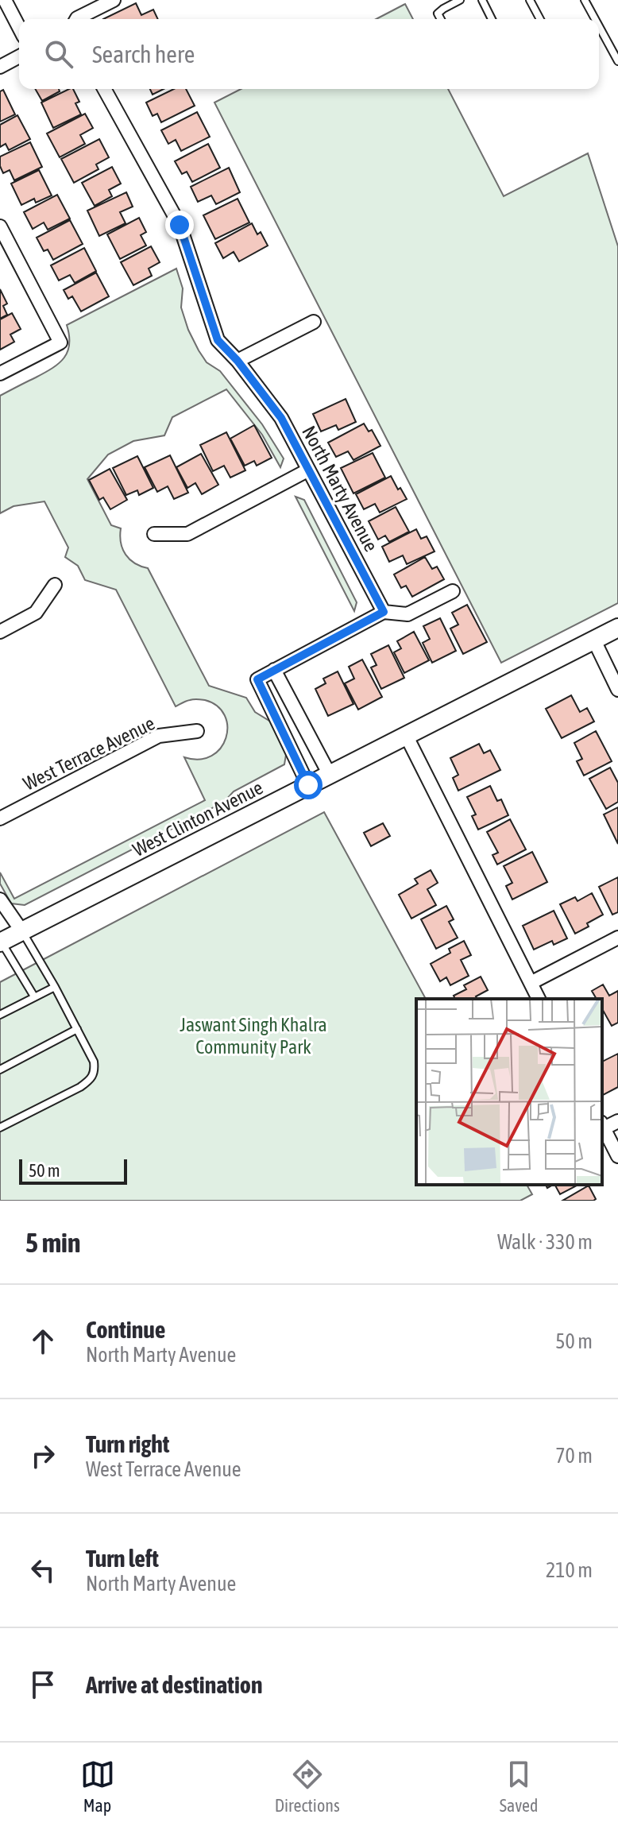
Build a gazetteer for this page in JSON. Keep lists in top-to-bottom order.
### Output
{
  "streets": {
    "main road": ["West Clinton Avenue"],
    "street": ["North Marty Avenue", "West Terrace Avenue"]
  },
  "parks": ["Jaswant Singh Khalra Community Park"],
  "scale_bar": "50 m",
  "page": {
    "search": "Search here",
    "scale": "50 m",
    "heading": ["5 min", "Walk · 330 m"],
    "list": [
      ["Continue", "North Marty Avenue", "50 m"],
      ["Turn right", "West Terrace Avenue", "70 m"],
      ["Turn left", "North Marty Avenue", "210 m"],
      "Arrive at destination"
    ],
    "nav": ["Map", "Directions", "Saved"]
  }
}
